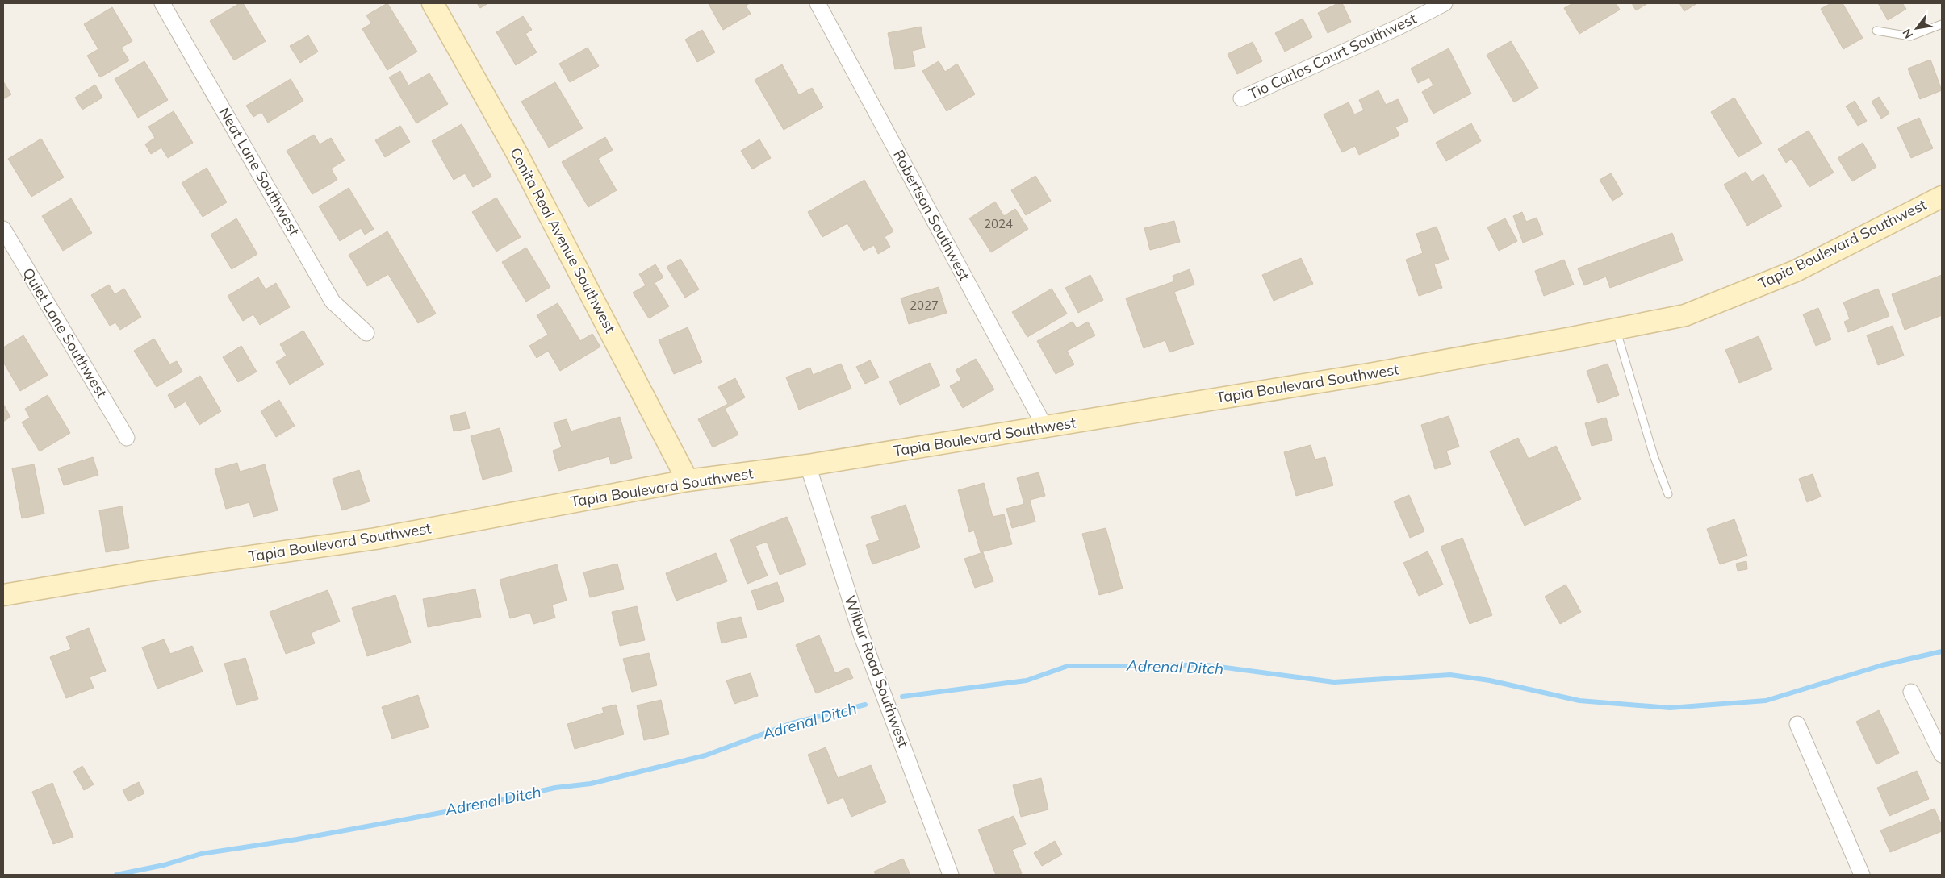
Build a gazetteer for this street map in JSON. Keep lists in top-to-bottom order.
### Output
{
  "streets": {
    "street": [
      "Tio Carlos Court Southwest",
      "Neat Lane Southwest",
      "Robertson Southwest",
      "Conita Real Avenue Southwest",
      "Tapia Boulevard Southwest",
      "Quiet Lane Southwest",
      "Wilbur Road Southwest"
    ]
  },
  "crossings": [
    ["Robertson Southwest", "Tapia Boulevard Southwest"],
    ["Conita Real Avenue Southwest", "Tapia Boulevard Southwest"],
    ["Tapia Boulevard Southwest", "Wilbur Road Southwest"]
  ],
  "water": ["Adrenal Ditch"],
  "house_numbers": ["2024", "2027"],
  "north": "bottom left"
}
